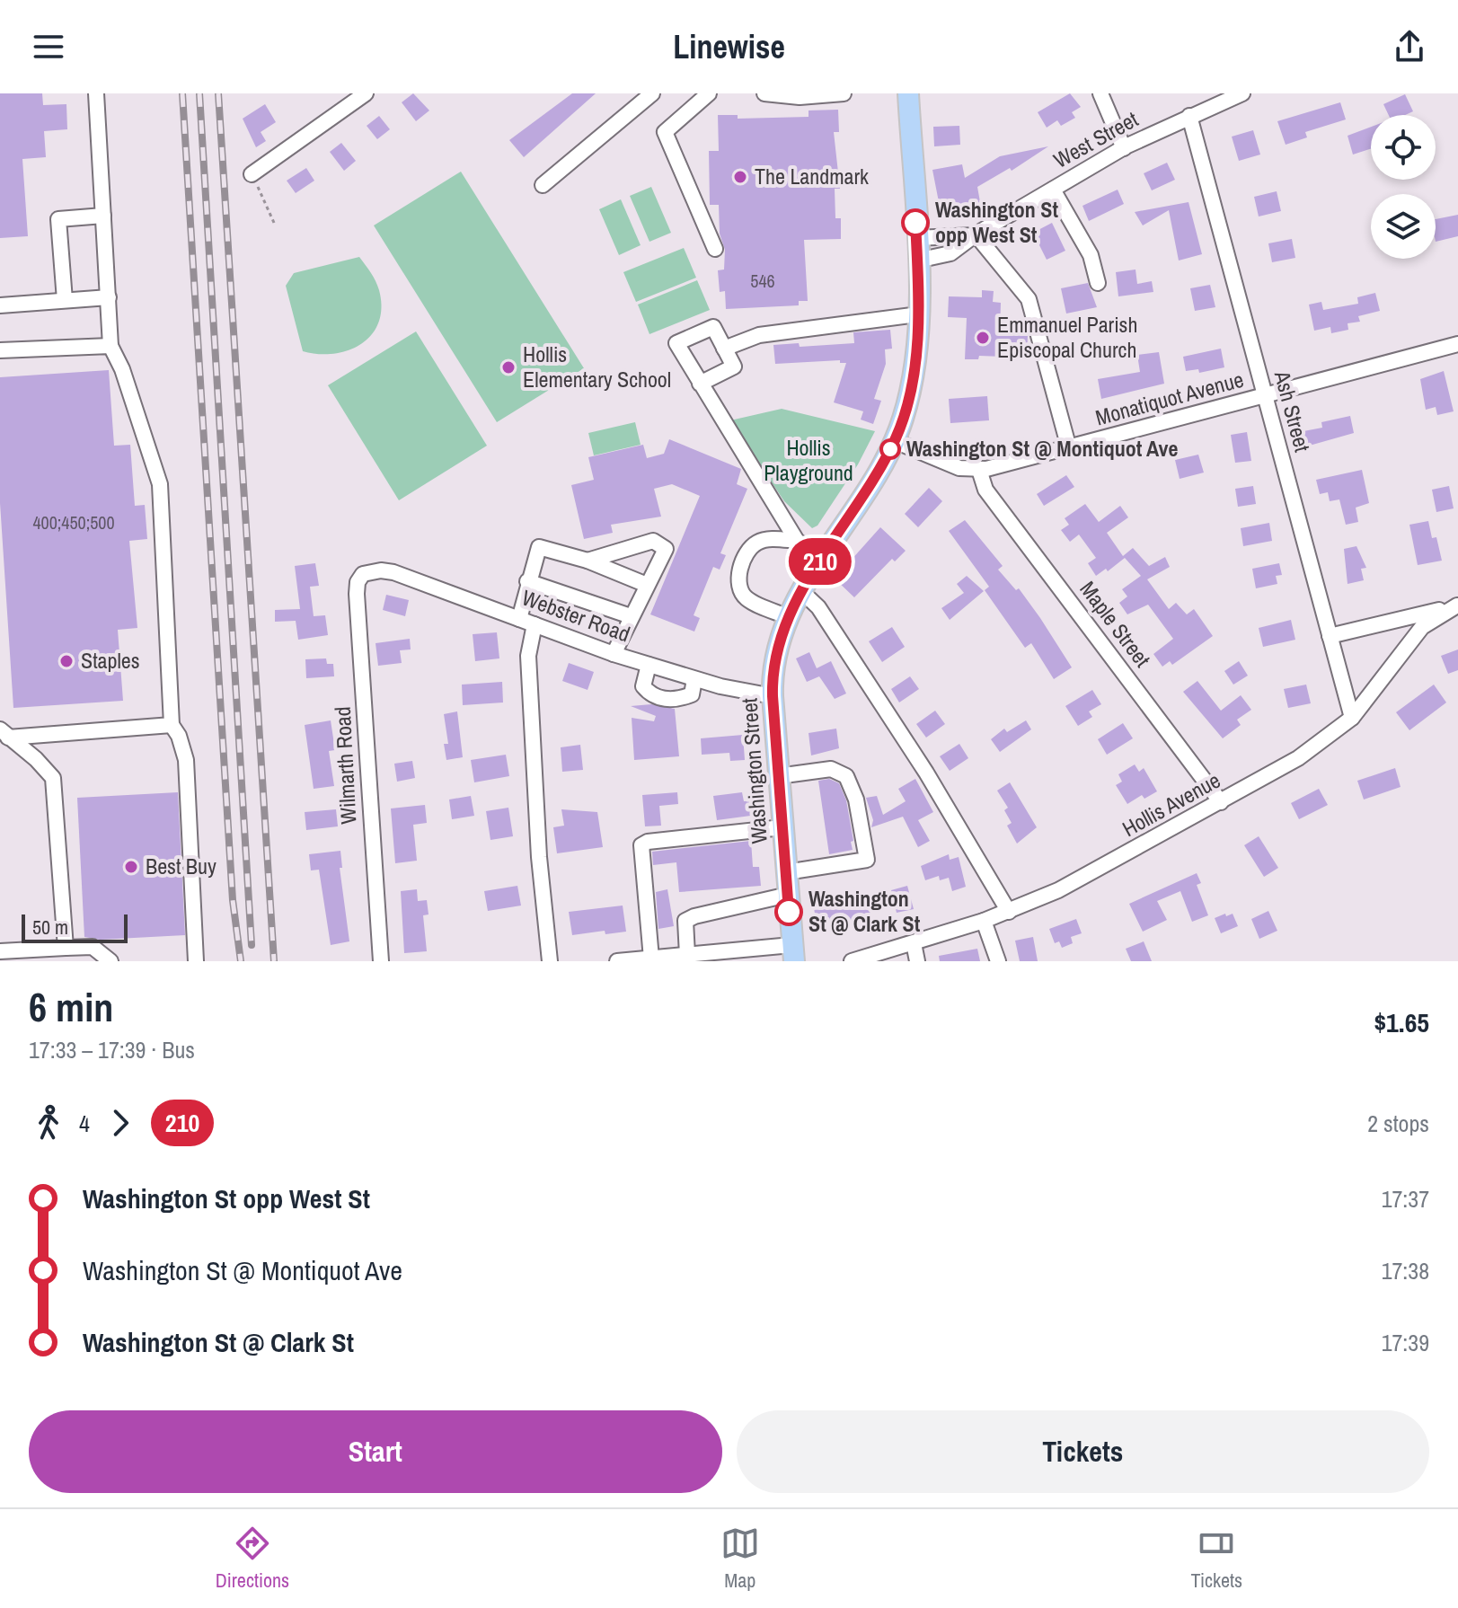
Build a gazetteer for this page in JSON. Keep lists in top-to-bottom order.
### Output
{
  "streets": {
    "main road": ["Washington Street"],
    "street": [
      "West Street",
      "Monatiquot Avenue",
      "Ash Street",
      "Webster Road",
      "Maple Street",
      "Wilmarth Road",
      "Hollis Avenue"
    ]
  },
  "crossings": [
    ["West Street", "Ash Street"],
    ["West Street", "Washington Street"],
    ["Monatiquot Avenue", "Ash Street"],
    ["Monatiquot Avenue", "Maple Street"],
    ["Monatiquot Avenue", "Washington Street"],
    ["Ash Street", "Hollis Avenue"],
    ["Webster Road", "Wilmarth Road"],
    ["Webster Road", "Washington Street"],
    ["Maple Street", "Hollis Avenue"]
  ],
  "parks": ["Hollis Playground"],
  "places": [
    "The Landmark",
    "Washington St opp West St",
    "Emmanuel Parish Episcopal Church",
    "Hollis Elementary School",
    "Washington St @ Montiquot Ave",
    "Staples",
    "Best Buy",
    "Washington St @ Clark St"
  ],
  "lines": ["bus line 210"],
  "house_numbers": ["546", "400;450;500"],
  "scale_bar": "50 m",
  "page": {
    "header": "Linewise",
    "on_map": "210",
    "scale": "50 m",
    "heading": ["6 min", "17:33 – 17:39 · Bus", "$1.65"],
    "legs": ["4", "210", "2 stops"],
    "list": [
      {
        "name": "Washington St opp West St",
        "value": "17:37"
      },
      {
        "name": "Washington St @ Montiquot Ave",
        "value": "17:38"
      },
      {
        "name": "Washington St @ Clark St",
        "value": "17:39"
      }
    ],
    "buttons": ["Start", "Tickets"],
    "tabs": ["Directions", "Map", "Tickets"]
  }
}
